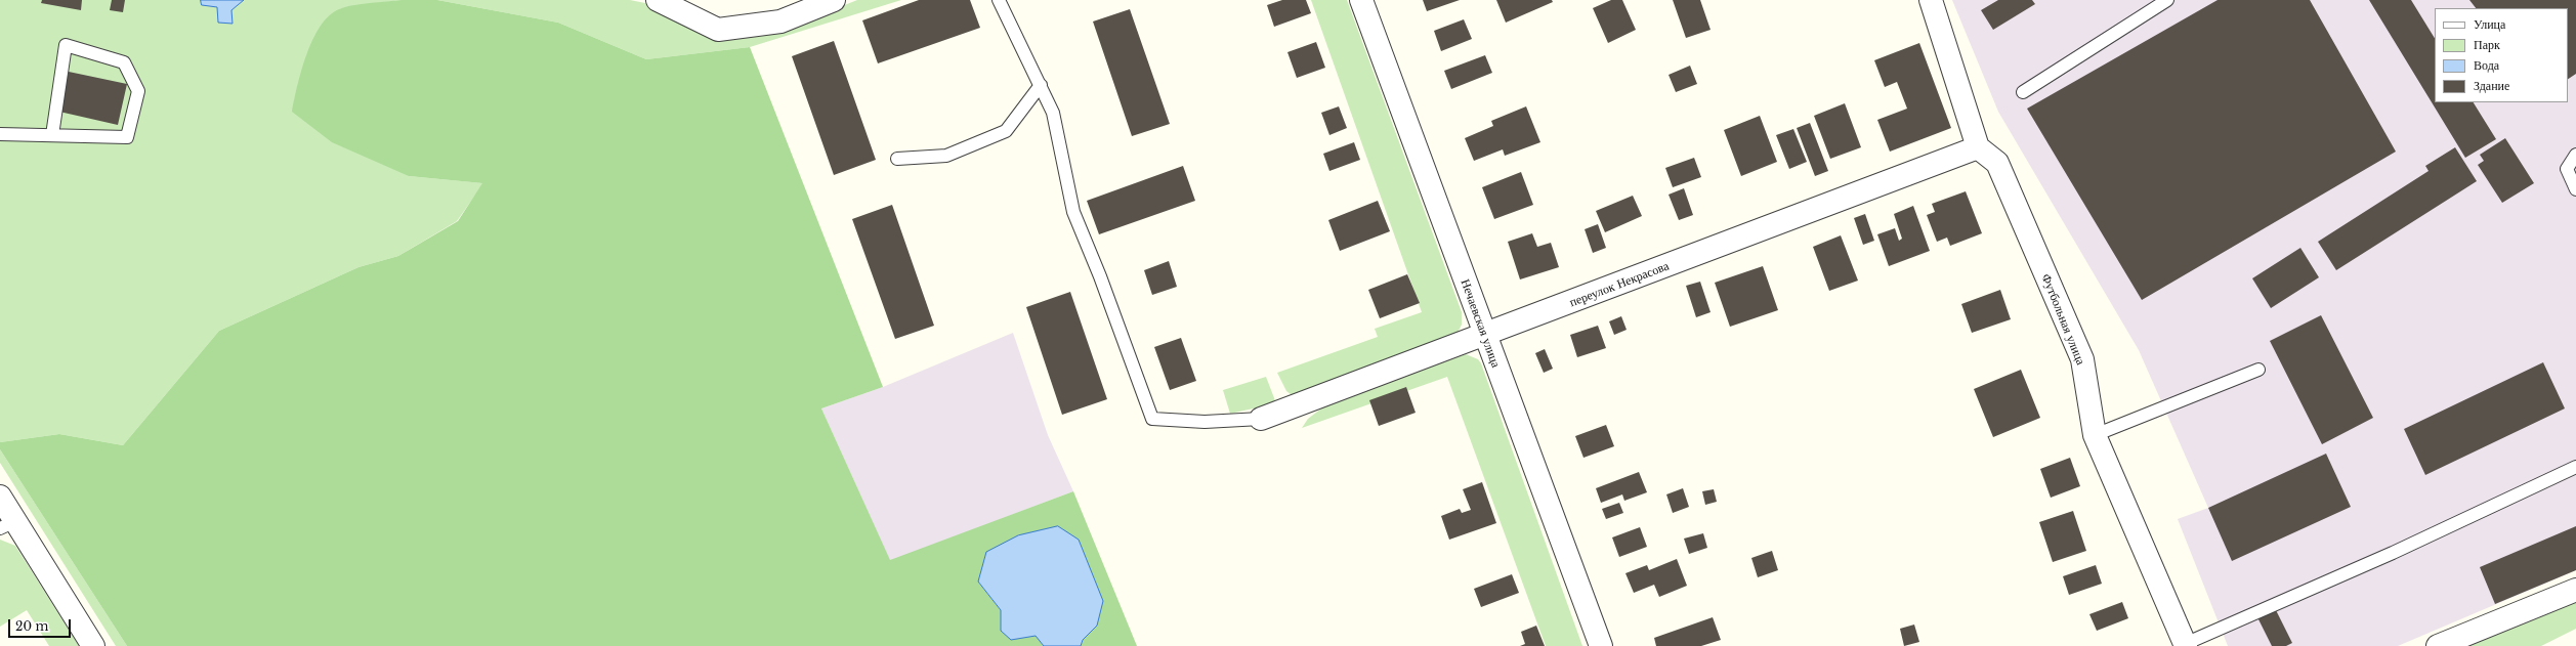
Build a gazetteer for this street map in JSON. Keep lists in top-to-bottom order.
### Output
{
  "streets": {
    "street": ["переулок Некрасова", "Футбольная улица", "Нечаевская улица"]
  },
  "crossings": [
    ["переулок Некрасова", "Футбольная улица"],
    ["переулок Некрасова", "Нечаевская улица"]
  ],
  "legend": [
    "Улица",
    "Парк",
    "Вода",
    "Здание"
  ],
  "scale_bar": "20 m"
}
